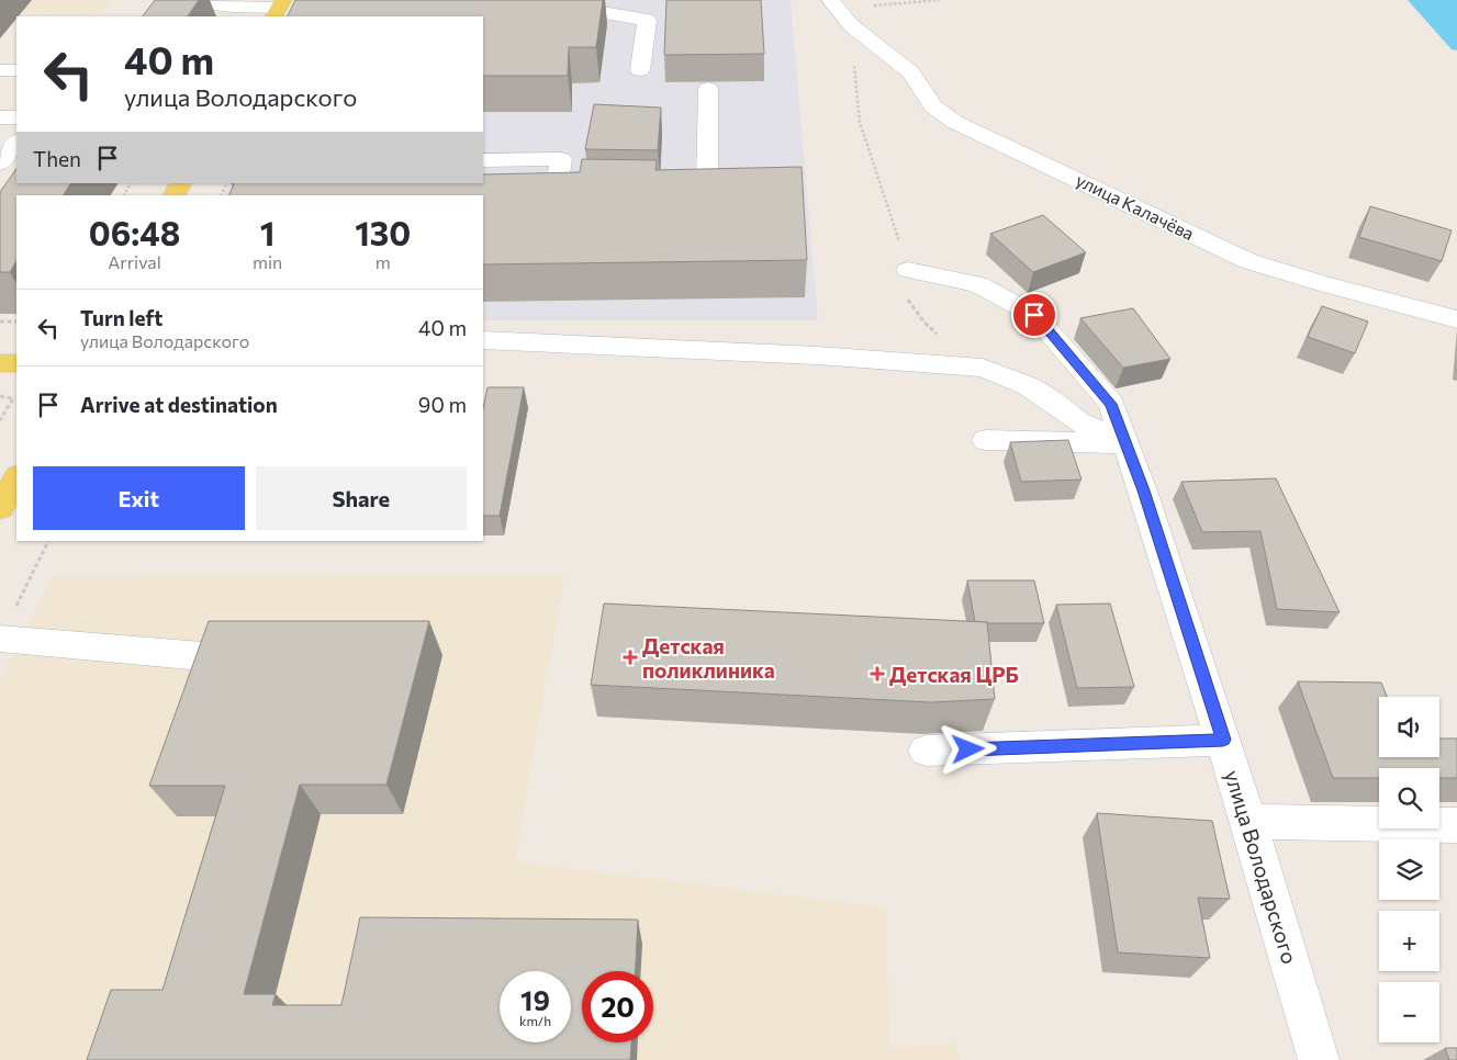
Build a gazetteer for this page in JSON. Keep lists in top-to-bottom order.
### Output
{
  "streets": {
    "street": ["улица Калачёва", "улица Володарского"]
  },
  "places": {
    "health": ["Детская поликлиника", "Детская ЦРБ"]
  },
  "page": {
    "turn": ["40 m", "улица Володарского"],
    "then": "Then",
    "eta": [
      "06:48",
      "Arrival",
      "1",
      "min",
      "130",
      "m"
    ],
    "list": [
      {
        "name": "Turn left",
        "note": "улица Володарского",
        "value": "40 m"
      },
      {
        "name": "Arrive at destination",
        "value": "90 m"
      }
    ],
    "buttons": ["Exit", "Share"],
    "map_buttons": ["+", "−"],
    "speed": "19 km/h",
    "limit": "20"
  }
}
